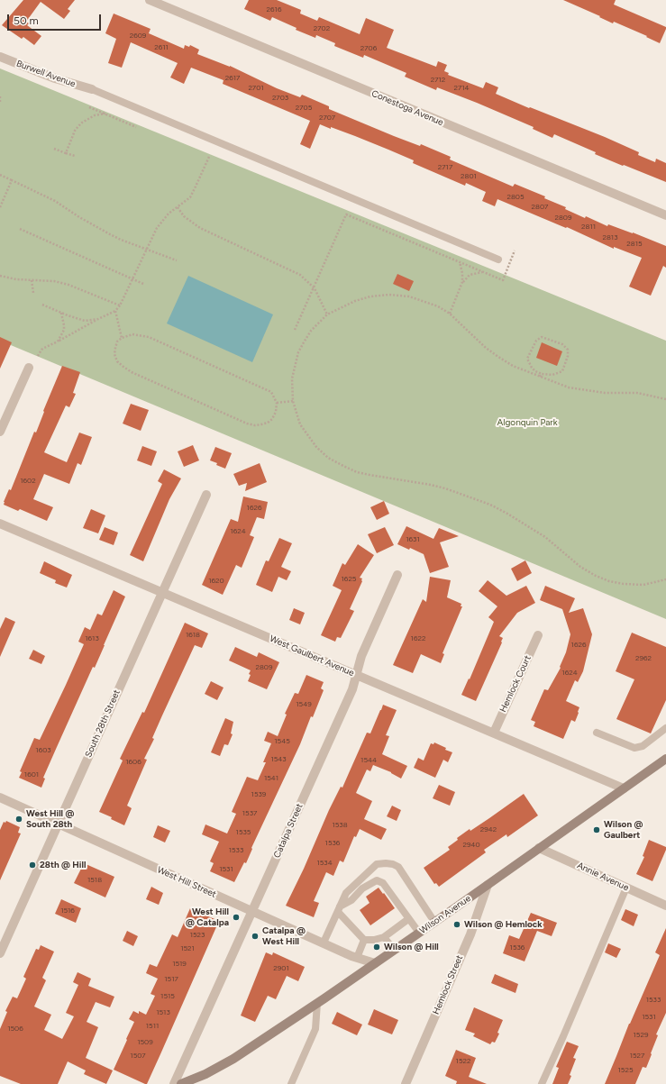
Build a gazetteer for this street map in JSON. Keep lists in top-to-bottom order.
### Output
{
  "streets": {
    "street": [
      "Burwell Avenue",
      "Conestoga Avenue",
      "West Gaulbert Avenue",
      "Hemlock Court",
      "South 28th Street",
      "Catalpa Street",
      "Annie Avenue",
      "West Hill Street",
      "Wilson Avenue",
      "Hemlock Street"
    ]
  },
  "crossings": [
    ["West Gaulbert Avenue", "Hemlock Court"],
    ["West Gaulbert Avenue", "South 28th Street"],
    ["West Gaulbert Avenue", "Catalpa Street"],
    ["West Gaulbert Avenue", "Wilson Avenue"],
    ["South 28th Street", "West Hill Street"],
    ["Catalpa Street", "West Hill Street"],
    ["Annie Avenue", "Wilson Avenue"],
    ["West Hill Street", "Wilson Avenue"],
    ["Wilson Avenue", "Hemlock Street"]
  ],
  "parks": ["Algonquin Park"],
  "places": [
    "West Hill @ South 28th",
    "Wilson @ Gaulbert",
    "28th @ Hill",
    "West Hill @ Catalpa",
    "Wilson @ Hemlock",
    "Catalpa @ West Hill",
    "Wilson @ Hill"
  ],
  "house_numbers": [
    "2616",
    "2702",
    "2609",
    "2611",
    "2706",
    "2617",
    "2712",
    "2701",
    "2714",
    "2703",
    "2705",
    "2707",
    "2717",
    "2801",
    "2805",
    "2807",
    "2809",
    "2811",
    "2813",
    "2815",
    "1602",
    "1626",
    "1624",
    "1631",
    "1625",
    "1620",
    "1618",
    "1613",
    "1622",
    "1626",
    "2962",
    "2809",
    "1624",
    "1549",
    "1545",
    "1603",
    "1543",
    "1544",
    "1606",
    "1601",
    "1541",
    "1539",
    "1537",
    "1538",
    "2942",
    "1535",
    "1536",
    "2940",
    "1533",
    "1534",
    "1531",
    "1518",
    "1516",
    "1523",
    "1536",
    "1521",
    "1519",
    "2901",
    "1517",
    "1515",
    "1533",
    "1513",
    "1531",
    "1511",
    "1506",
    "1529",
    "1509",
    "1507",
    "1527",
    "1522",
    "1525"
  ],
  "scale_bar": "50 m"
}
